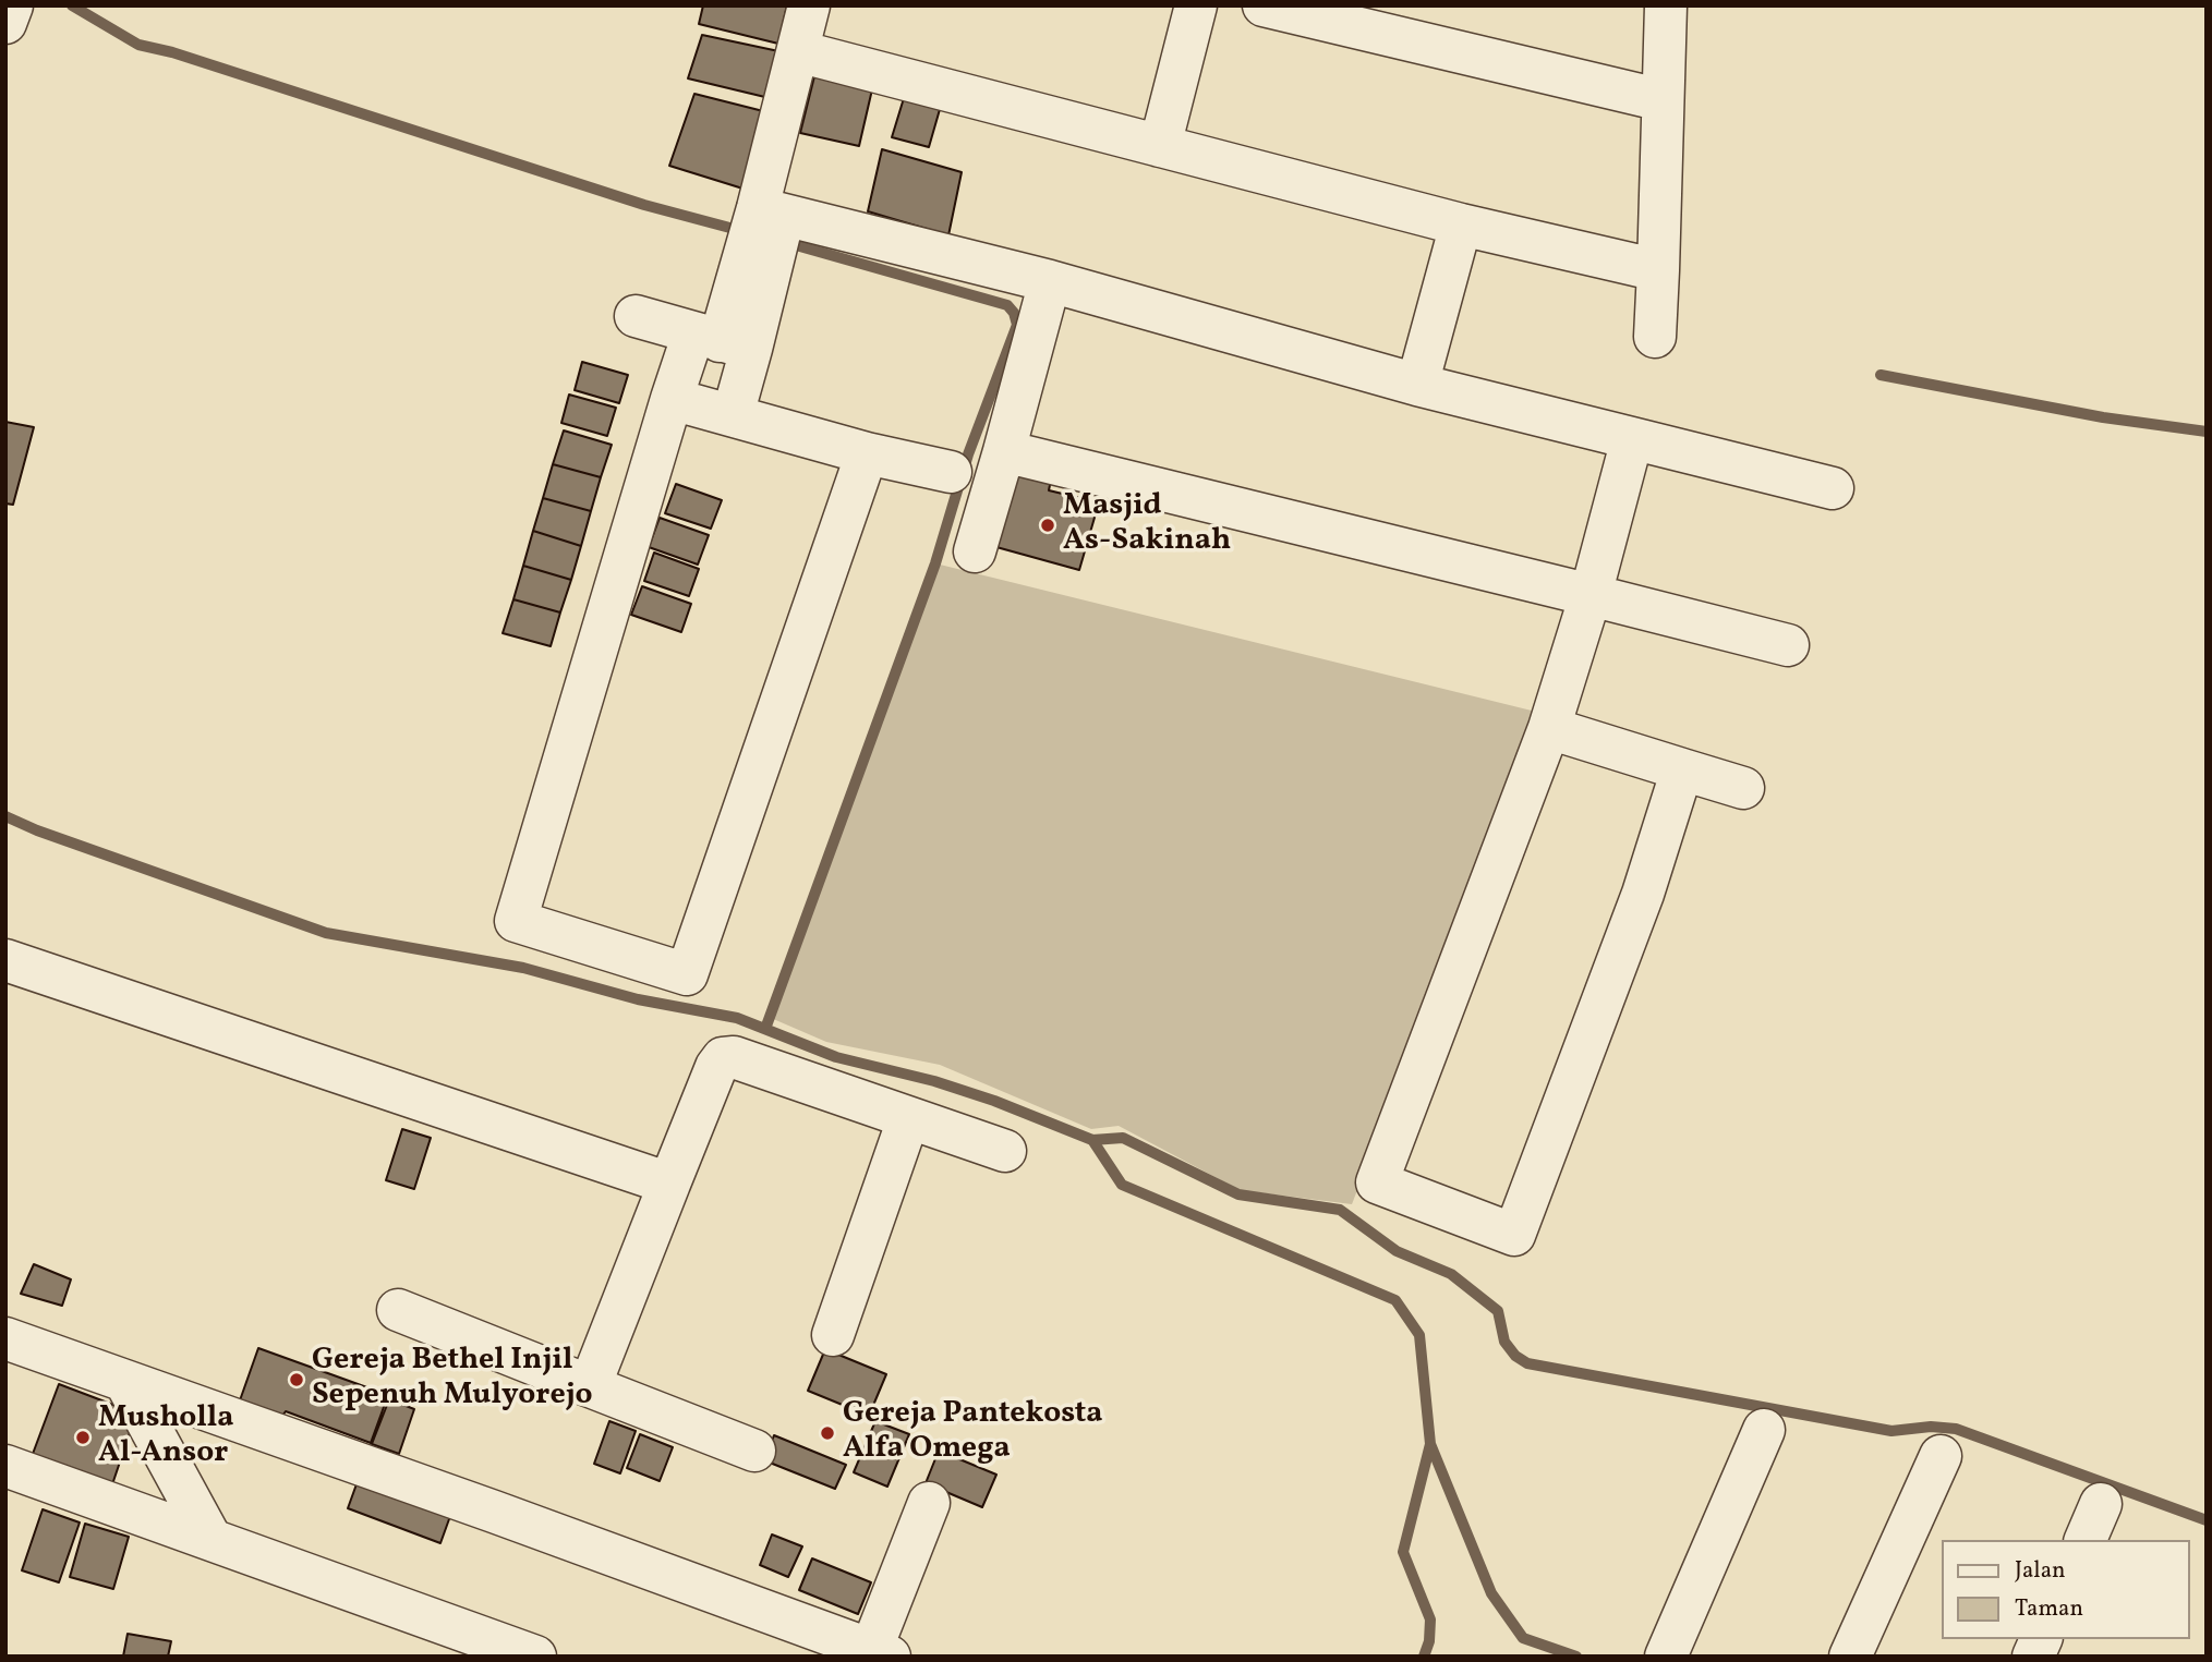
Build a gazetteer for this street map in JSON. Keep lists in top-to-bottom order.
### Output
{
  "places": [
    "Masjid As-Sakinah",
    "Gereja Bethel Injil Sepenuh Mulyorejo",
    "Gereja Pantekosta Alfa Omega",
    "Musholla Al-Ansor"
  ],
  "legend": ["Jalan", "Taman"]
}
